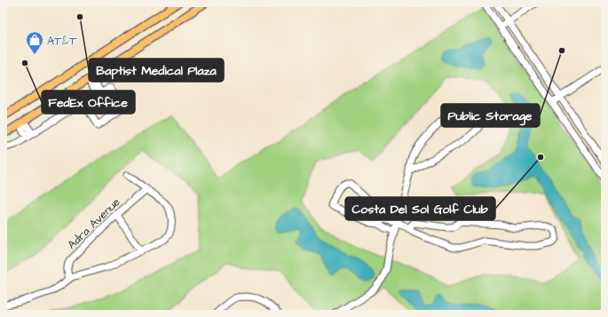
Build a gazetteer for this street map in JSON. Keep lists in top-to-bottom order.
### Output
{
  "streets": {
    "street": ["Adra Avenue"]
  },
  "places": {
    "other": [
      "Baptist Medical Plaza",
      "Public Storage",
      "FedEx Office",
      "Costa Del Sol Golf Club"
    ],
    "shop": ["AT&T"]
  }
}
